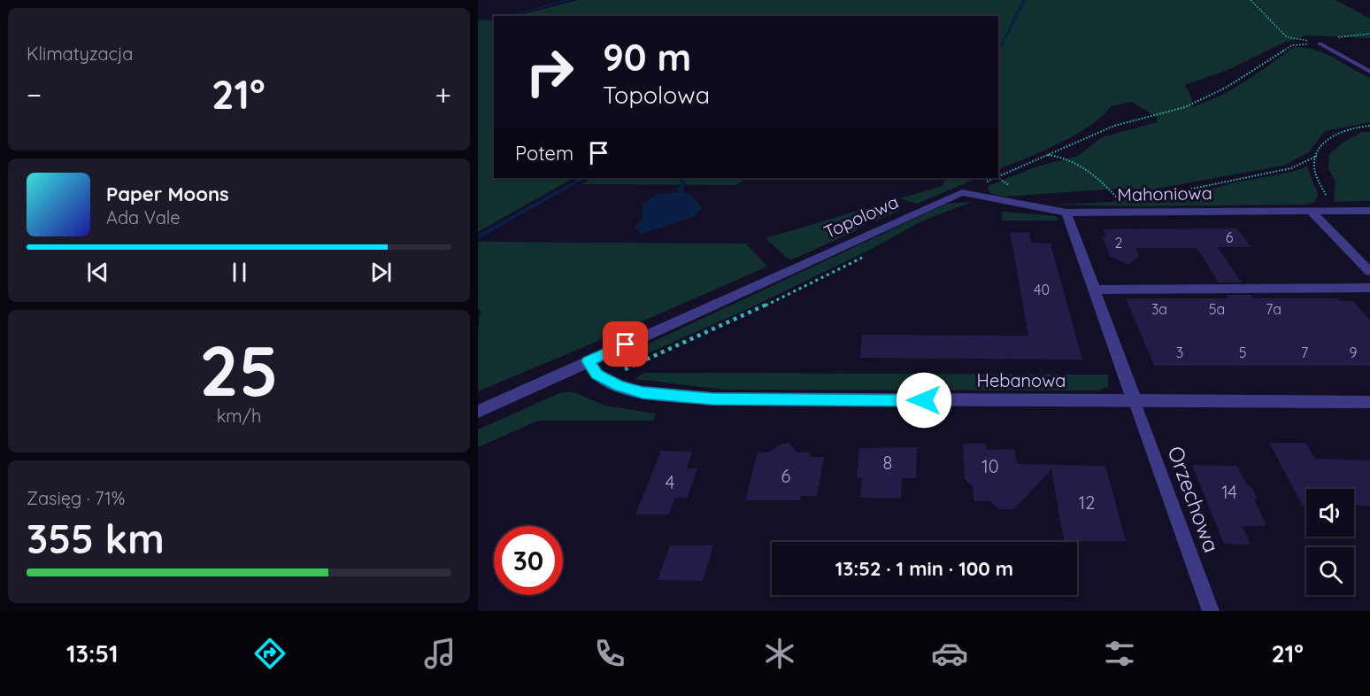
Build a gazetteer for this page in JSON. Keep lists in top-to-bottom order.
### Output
{
  "streets": {
    "street": ["Mahoniowa", "Topolowa", "Hebanowa"],
    "lane": ["Orzechowa"]
  },
  "crossings": [
    ["Mahoniowa", "Topolowa"],
    ["Topolowa", "Hebanowa"],
    ["Hebanowa", "Orzechowa"]
  ],
  "house_numbers": [
    "6",
    "2",
    "40",
    "3a",
    "5a",
    "7a",
    "3",
    "5",
    "7",
    "9",
    "8",
    "10",
    "6",
    "4",
    "14",
    "12"
  ],
  "page": {
    "tile": [
      "Klimatyzacja",
      ["25", "km/h"],
      ["Zasięg · 71%", "355 km"]
    ],
    "turn": ["90 m", "Topolowa"],
    "heat": ["−", "21°", "+"],
    "then": "Potem",
    "song": ["Paper Moons", "Ada Vale"],
    "limit": "30",
    "trip": "13:52 · 1 min · 100 m",
    "tabs": ["13:51", "21°"]
  }
}
